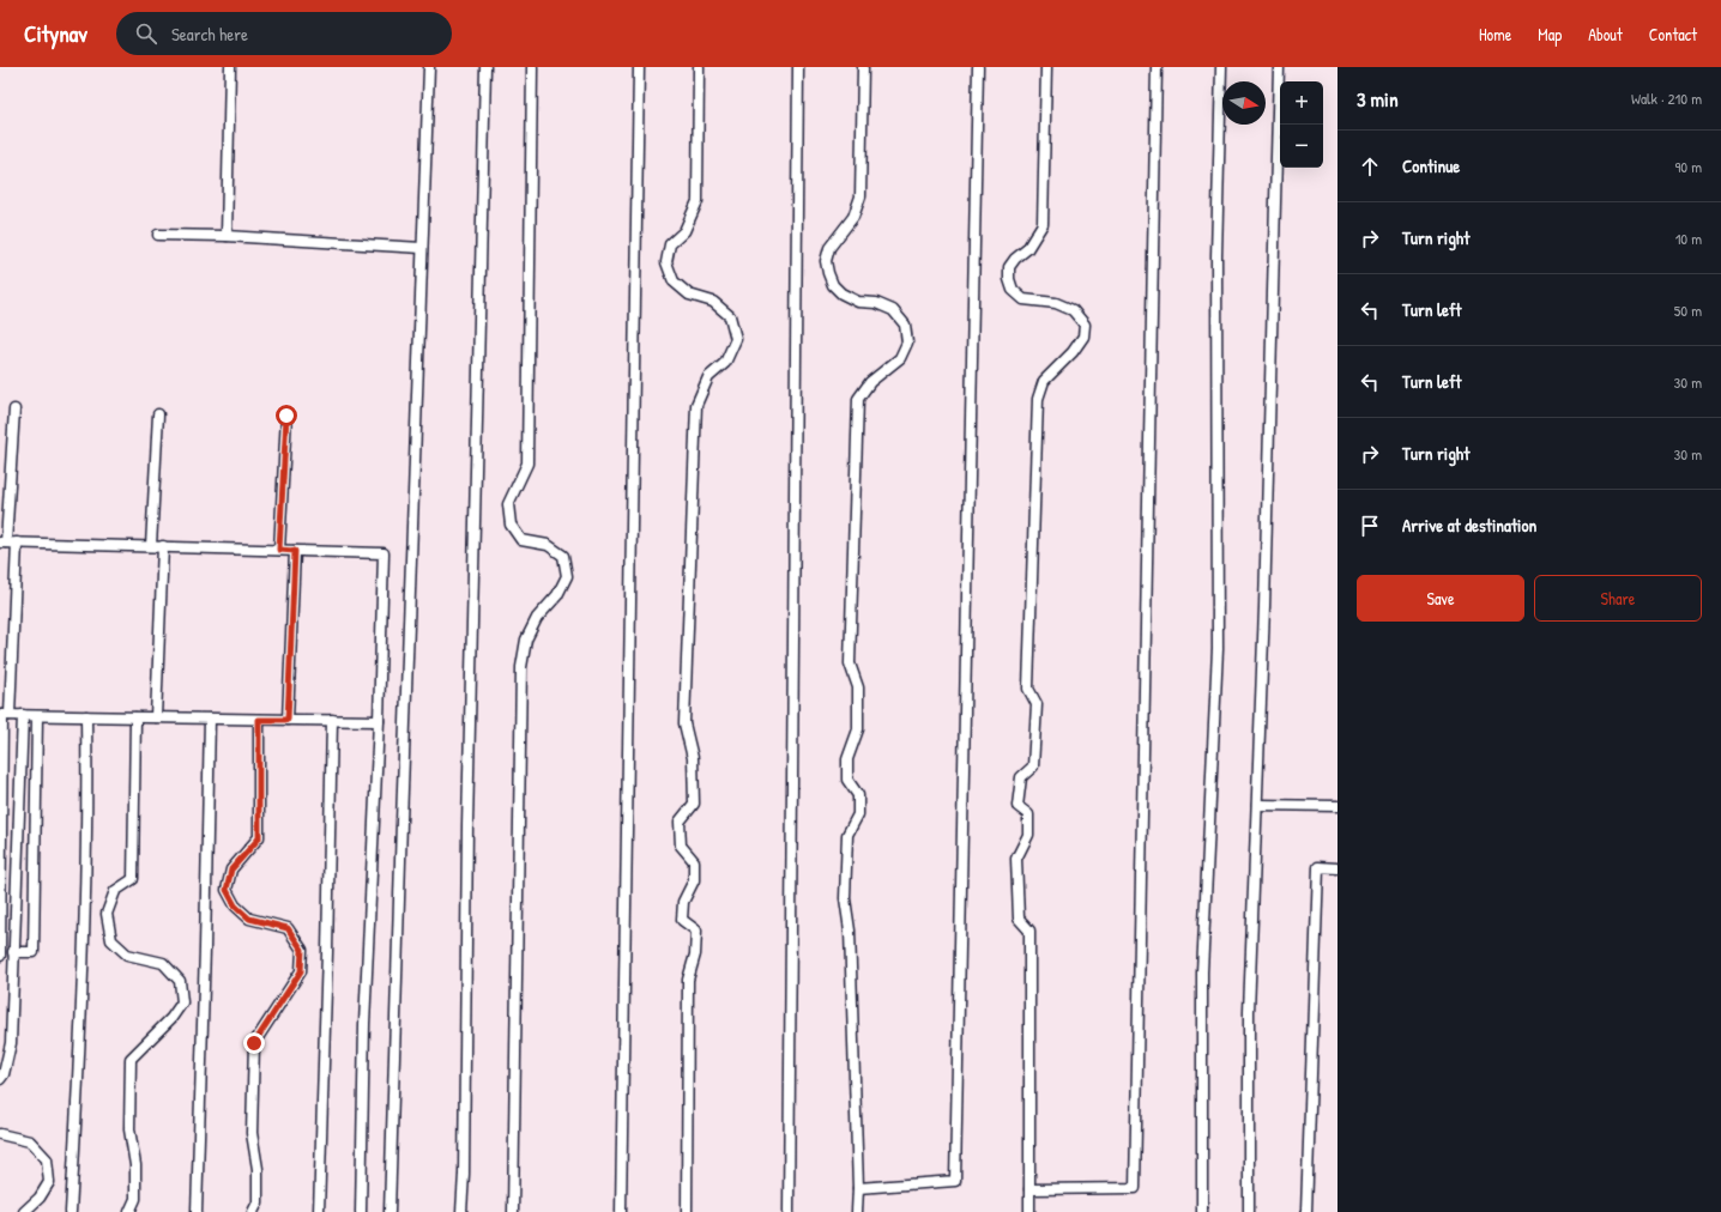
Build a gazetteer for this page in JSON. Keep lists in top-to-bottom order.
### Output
{
  "north": "right",
  "page": {
    "header": "Citynav",
    "search": "Search here",
    "nav": [
      "Home",
      "Map",
      "About",
      "Contact"
    ],
    "heading": ["3 min", "Walk · 210 m"],
    "map_buttons": ["+", "−"],
    "list": [
      ["Continue", "90 m"],
      ["Turn right", "10 m"],
      ["Turn left", "50 m"],
      ["Turn left", "30 m"],
      ["Turn right", "30 m"],
      "Arrive at destination"
    ],
    "buttons": ["Save", "Share"]
  }
}
